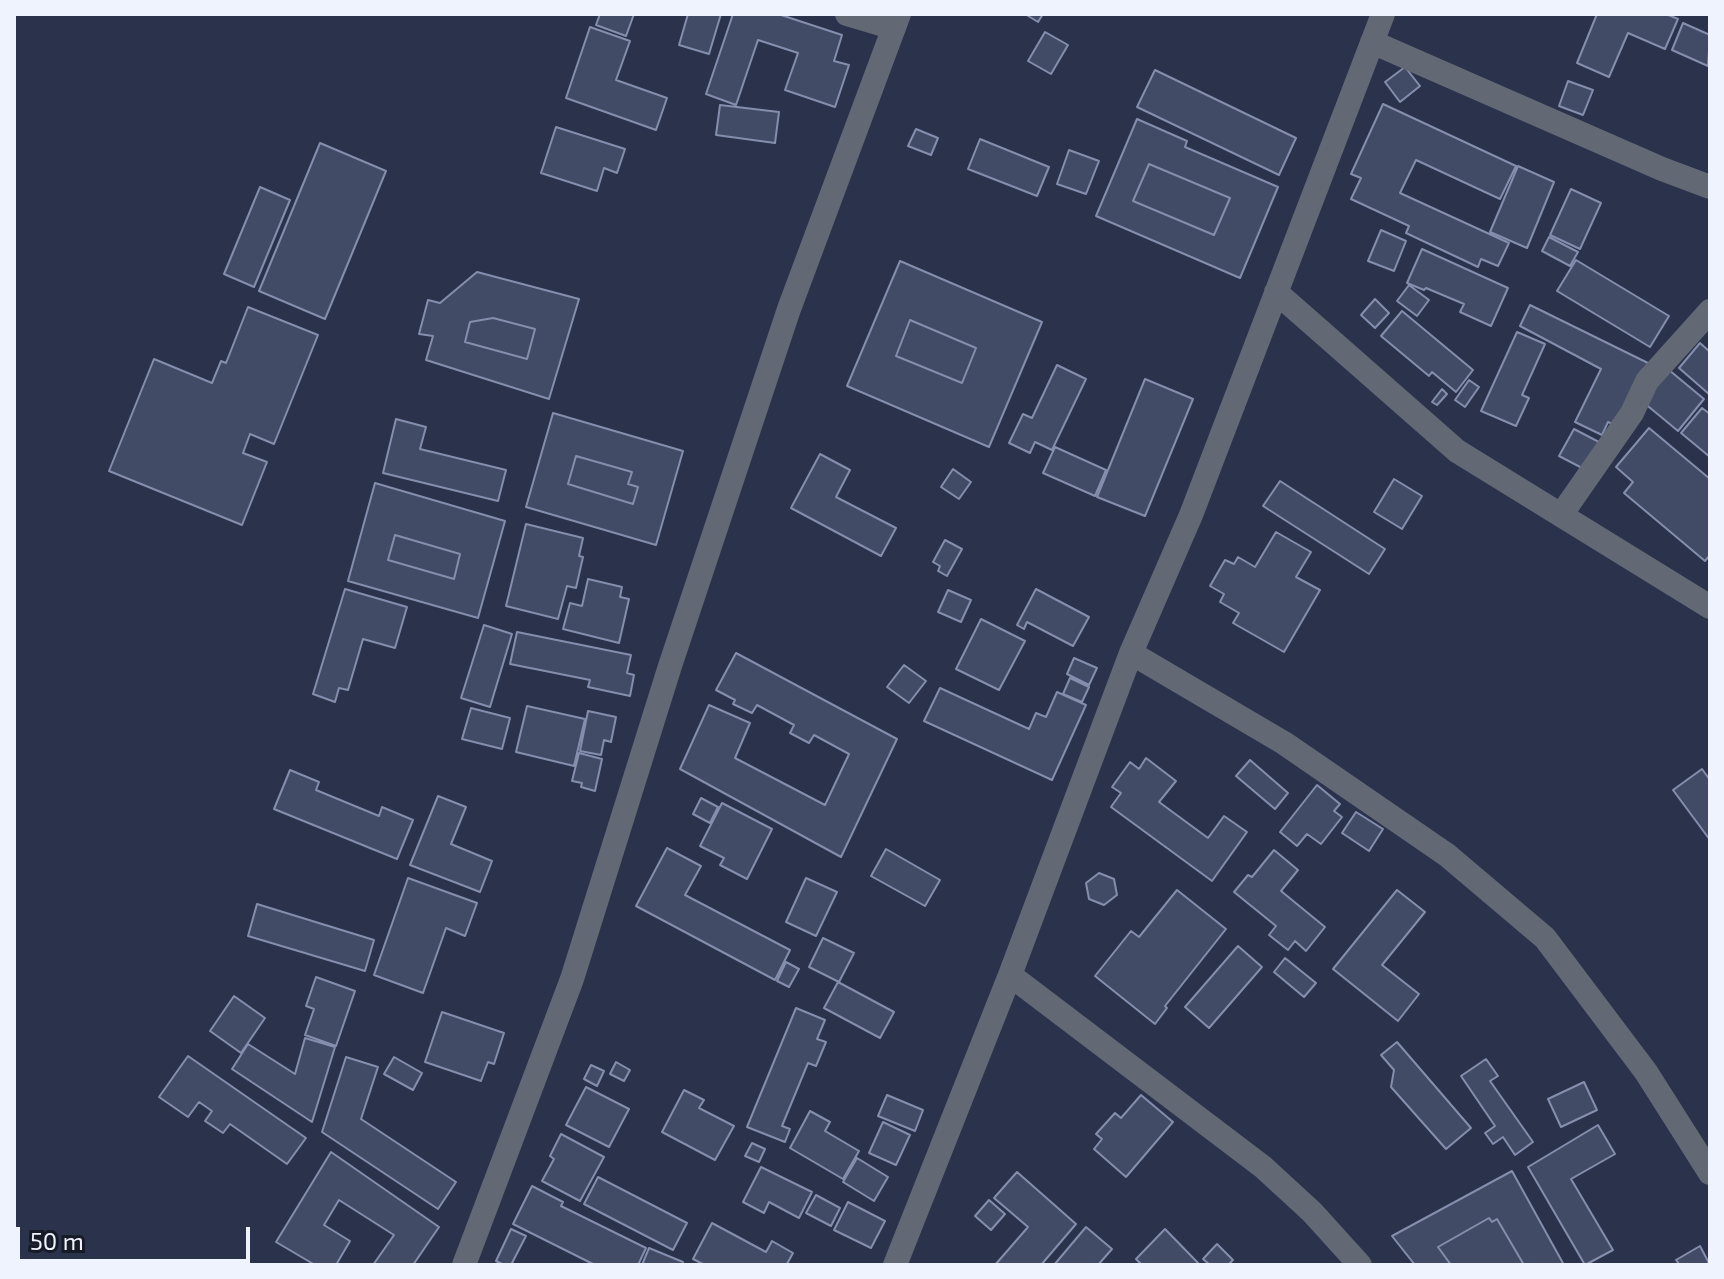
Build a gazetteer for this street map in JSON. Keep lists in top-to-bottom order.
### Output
{
  "scale_bar": "50 m"
}
